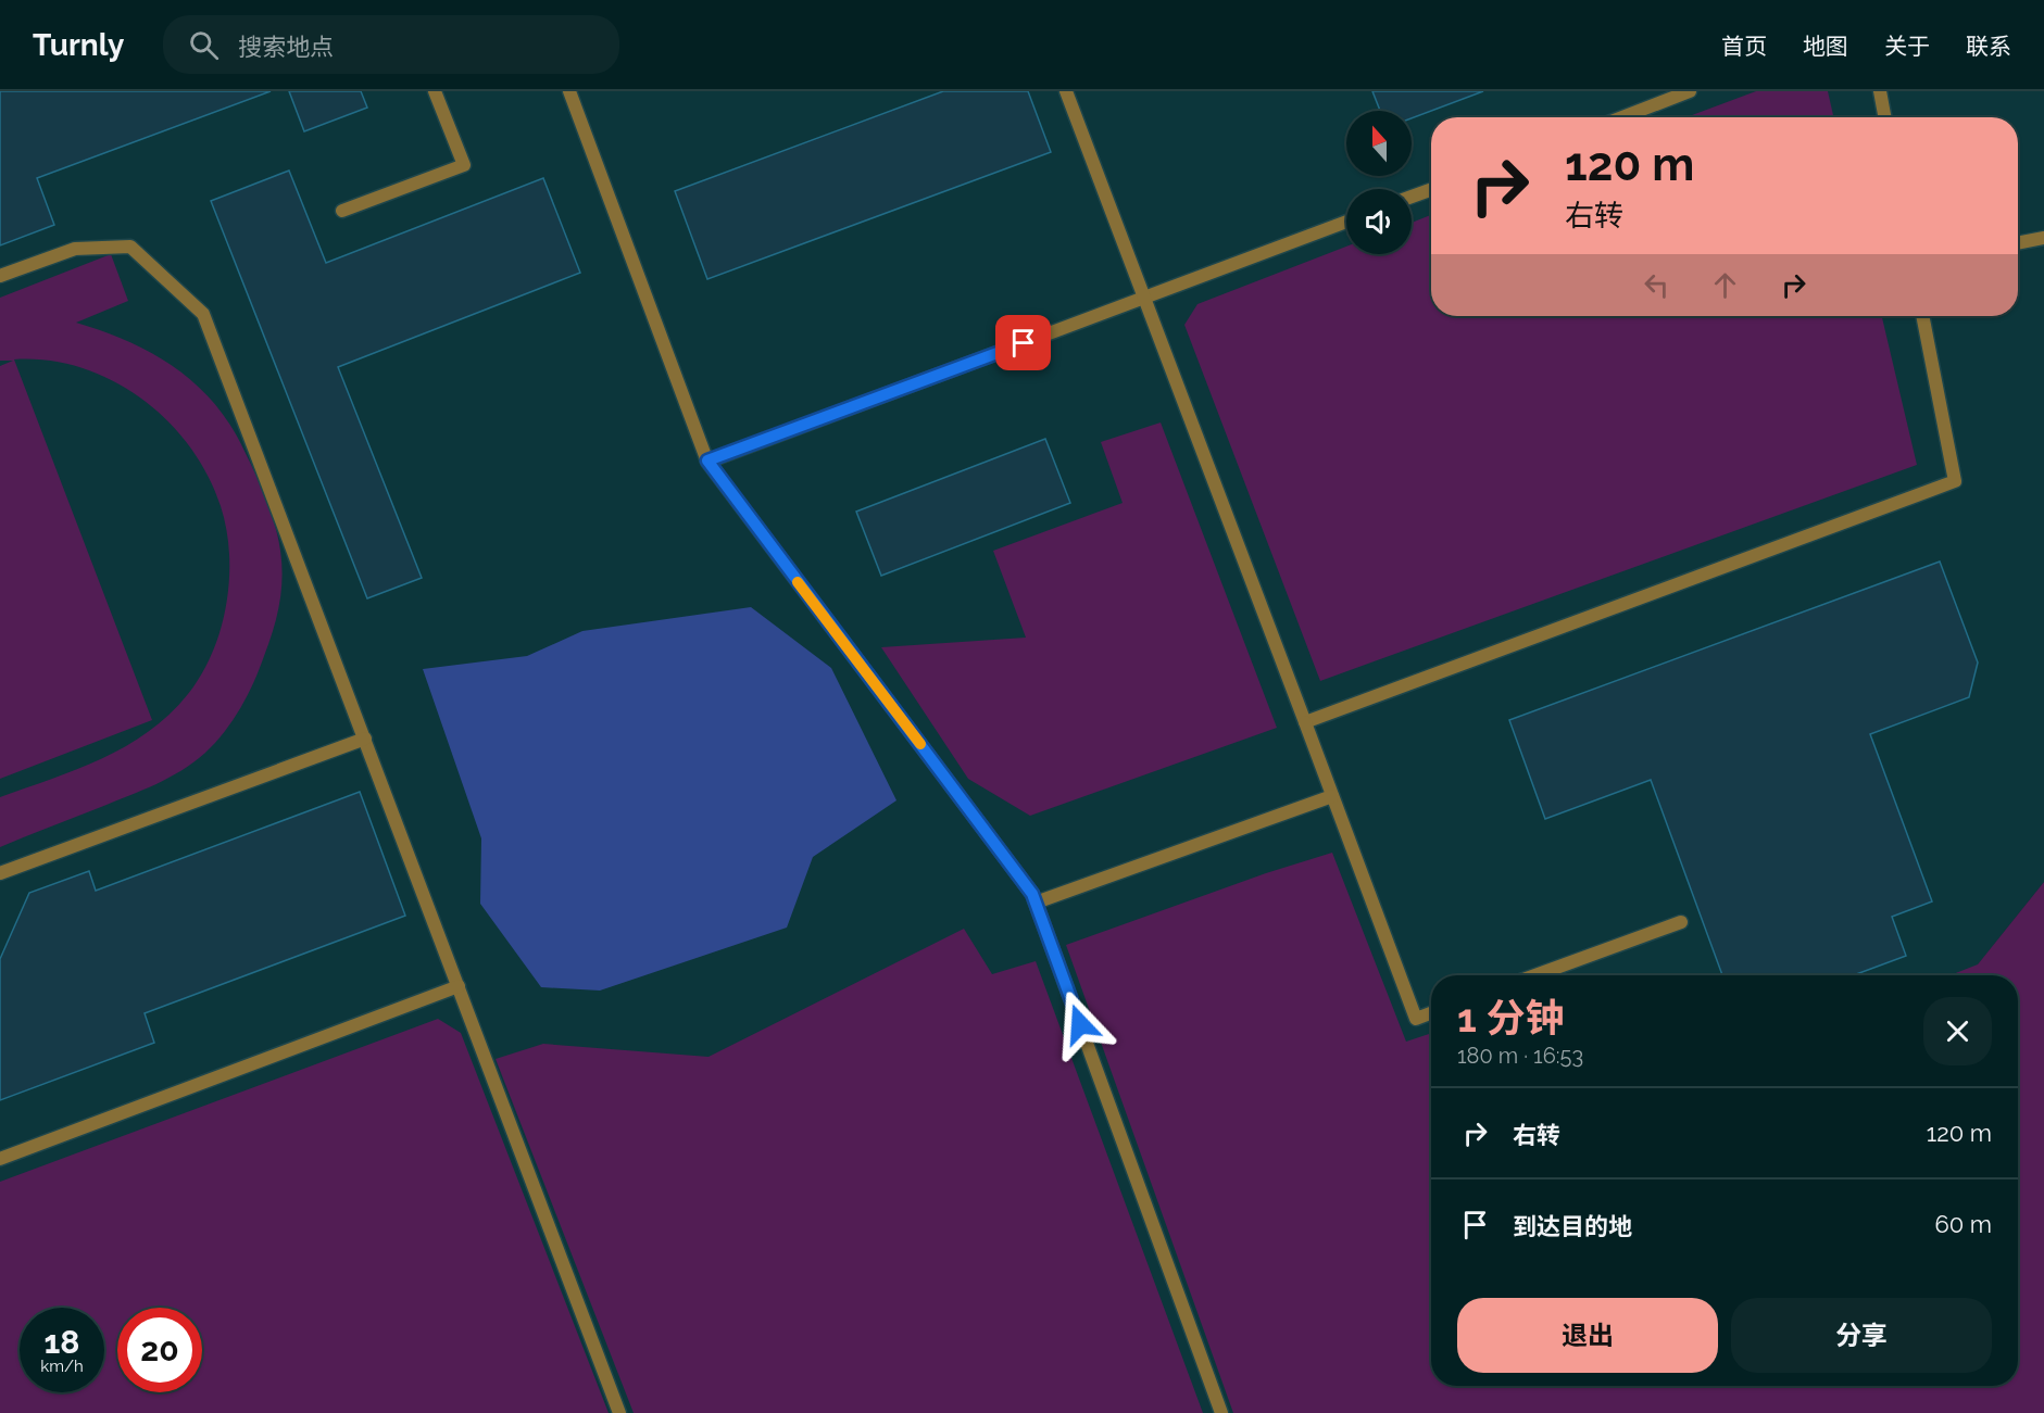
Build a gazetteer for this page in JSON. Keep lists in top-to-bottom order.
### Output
{
  "north": "top",
  "page": {
    "header": "Turnly",
    "search": "搜索地点",
    "nav": [
      "首页",
      "地图",
      "关于",
      "联系"
    ],
    "turn": ["120 m", "右转"],
    "heading": ["1 分钟", "180 m · 16:53"],
    "list": [
      {
        "name": "右转",
        "value": "120 m"
      },
      {
        "name": "到达目的地",
        "value": "60 m"
      }
    ],
    "buttons": ["退出", "分享"],
    "speed": "18 km/h",
    "limit": "20"
  }
}
